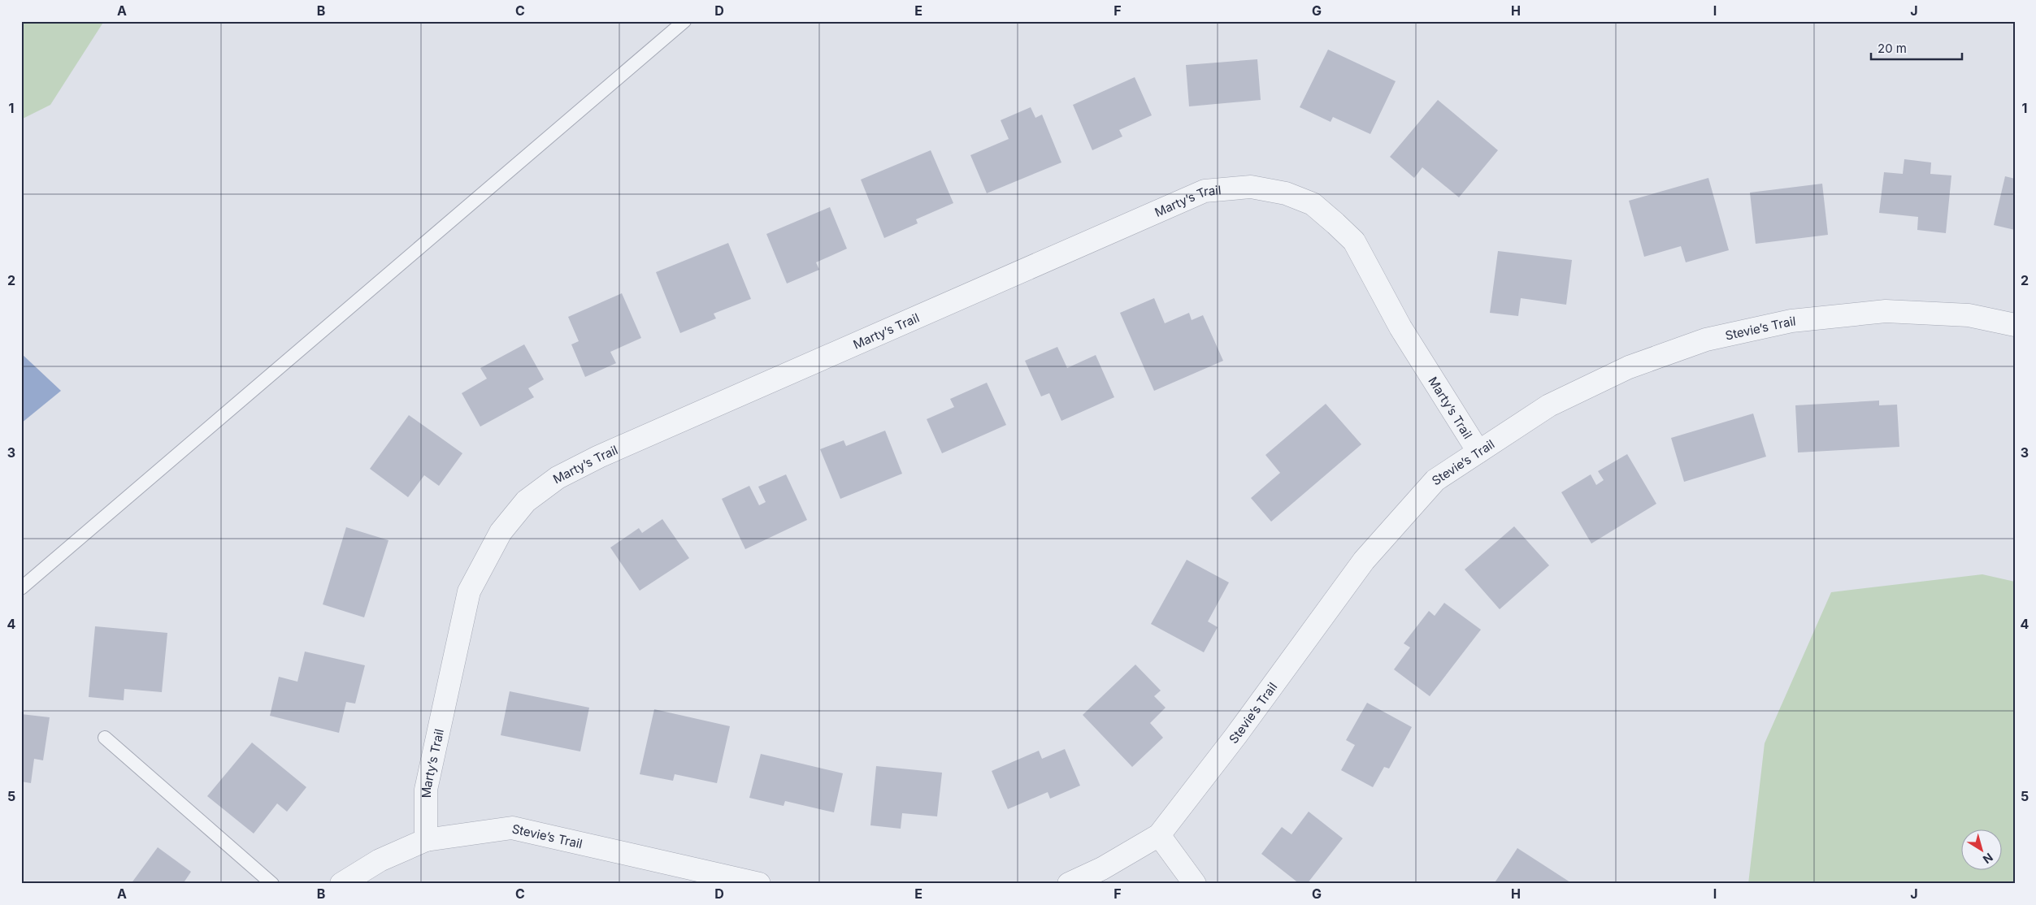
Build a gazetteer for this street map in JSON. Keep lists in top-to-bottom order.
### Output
{
  "streets": {
    "street": ["Marty’s Trail", "Stevie’s Trail"]
  },
  "crossings": [
    ["Marty’s Trail", "Stevie’s Trail"]
  ],
  "scale_bar": "20 m",
  "north": "bottom right",
  "grid": {
    "columns": [
      "A",
      "B",
      "C",
      "D",
      "E",
      "F",
      "G",
      "H",
      "I",
      "J"
    ],
    "rows": [
      "1",
      "2",
      "3",
      "4",
      "5"
    ]
  }
}
